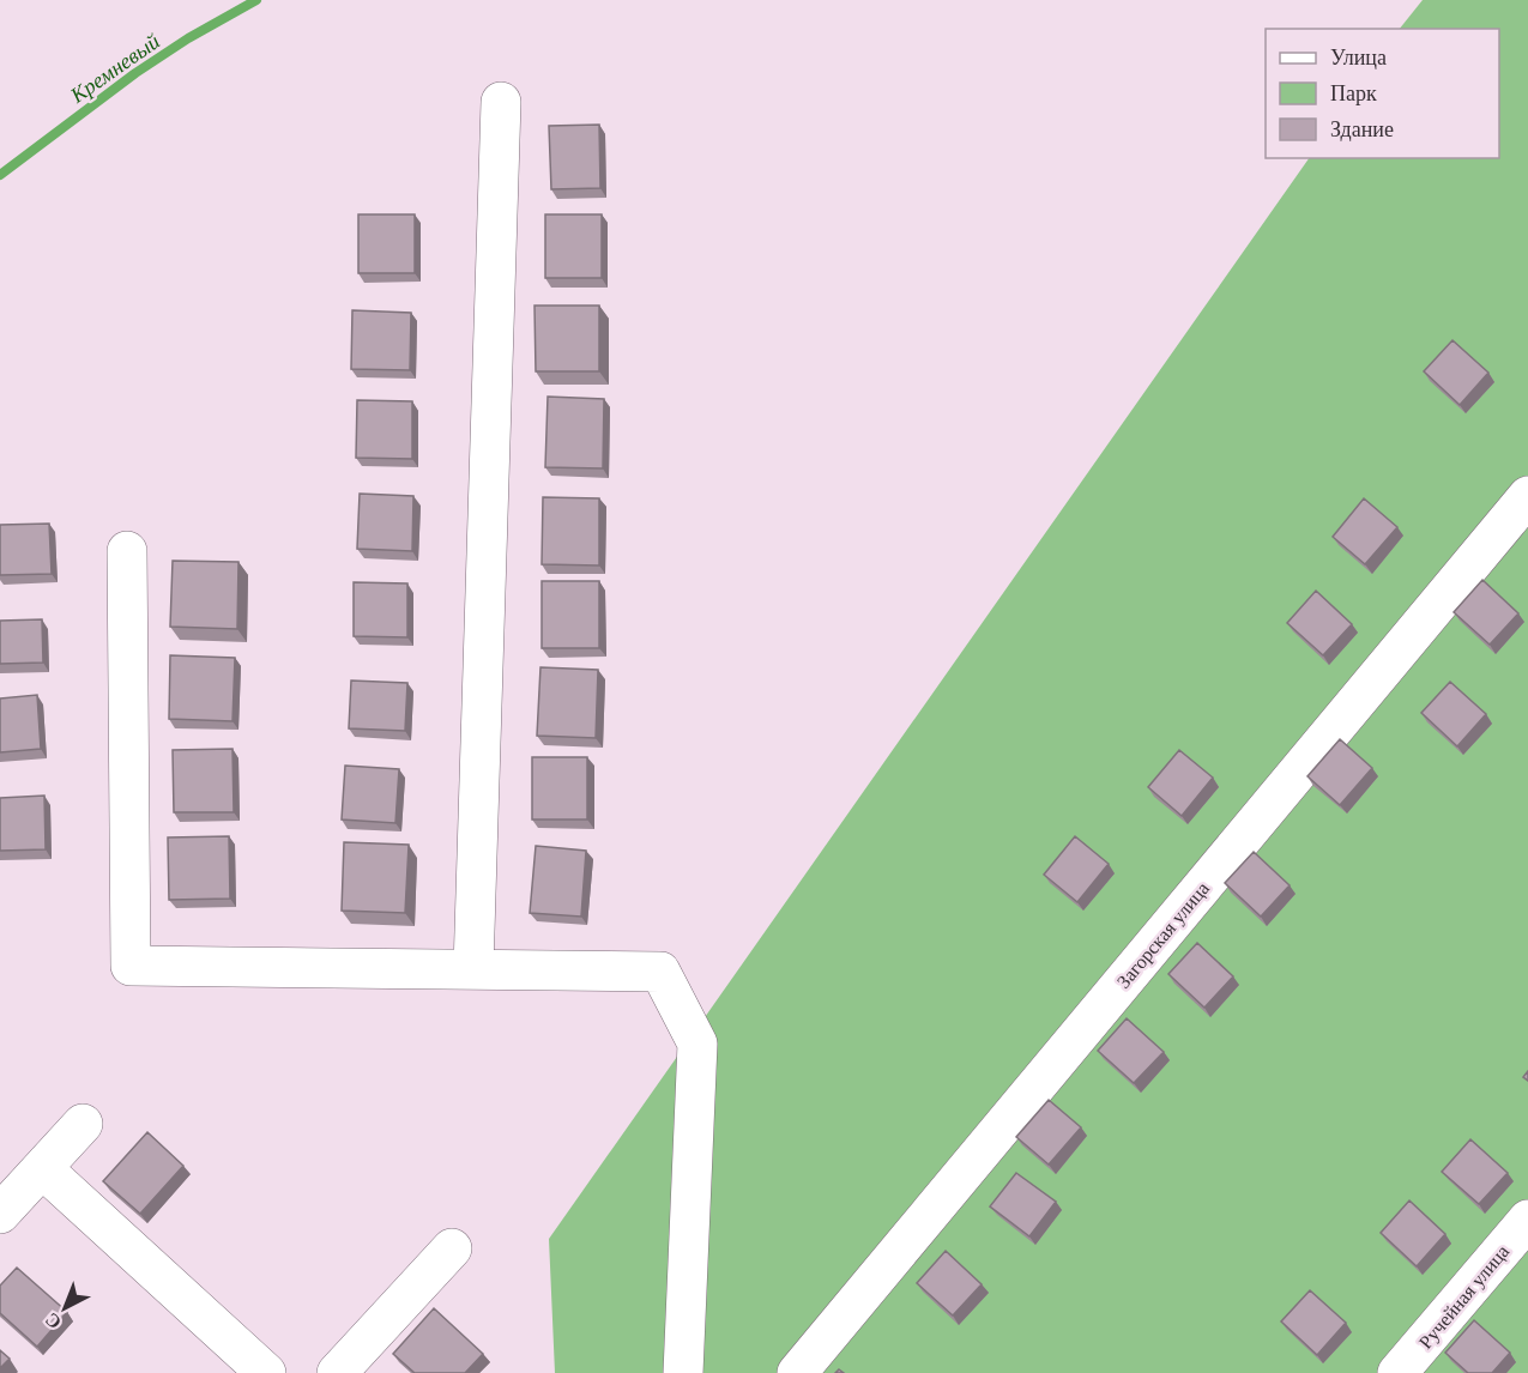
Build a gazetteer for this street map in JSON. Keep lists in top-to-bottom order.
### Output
{
  "streets": {
    "street": ["Загорская улица", "Ручейная улица"]
  },
  "water": ["Кремневый"],
  "legend": ["Улица", "Парк", "Здание"],
  "north": "bottom left"
}
